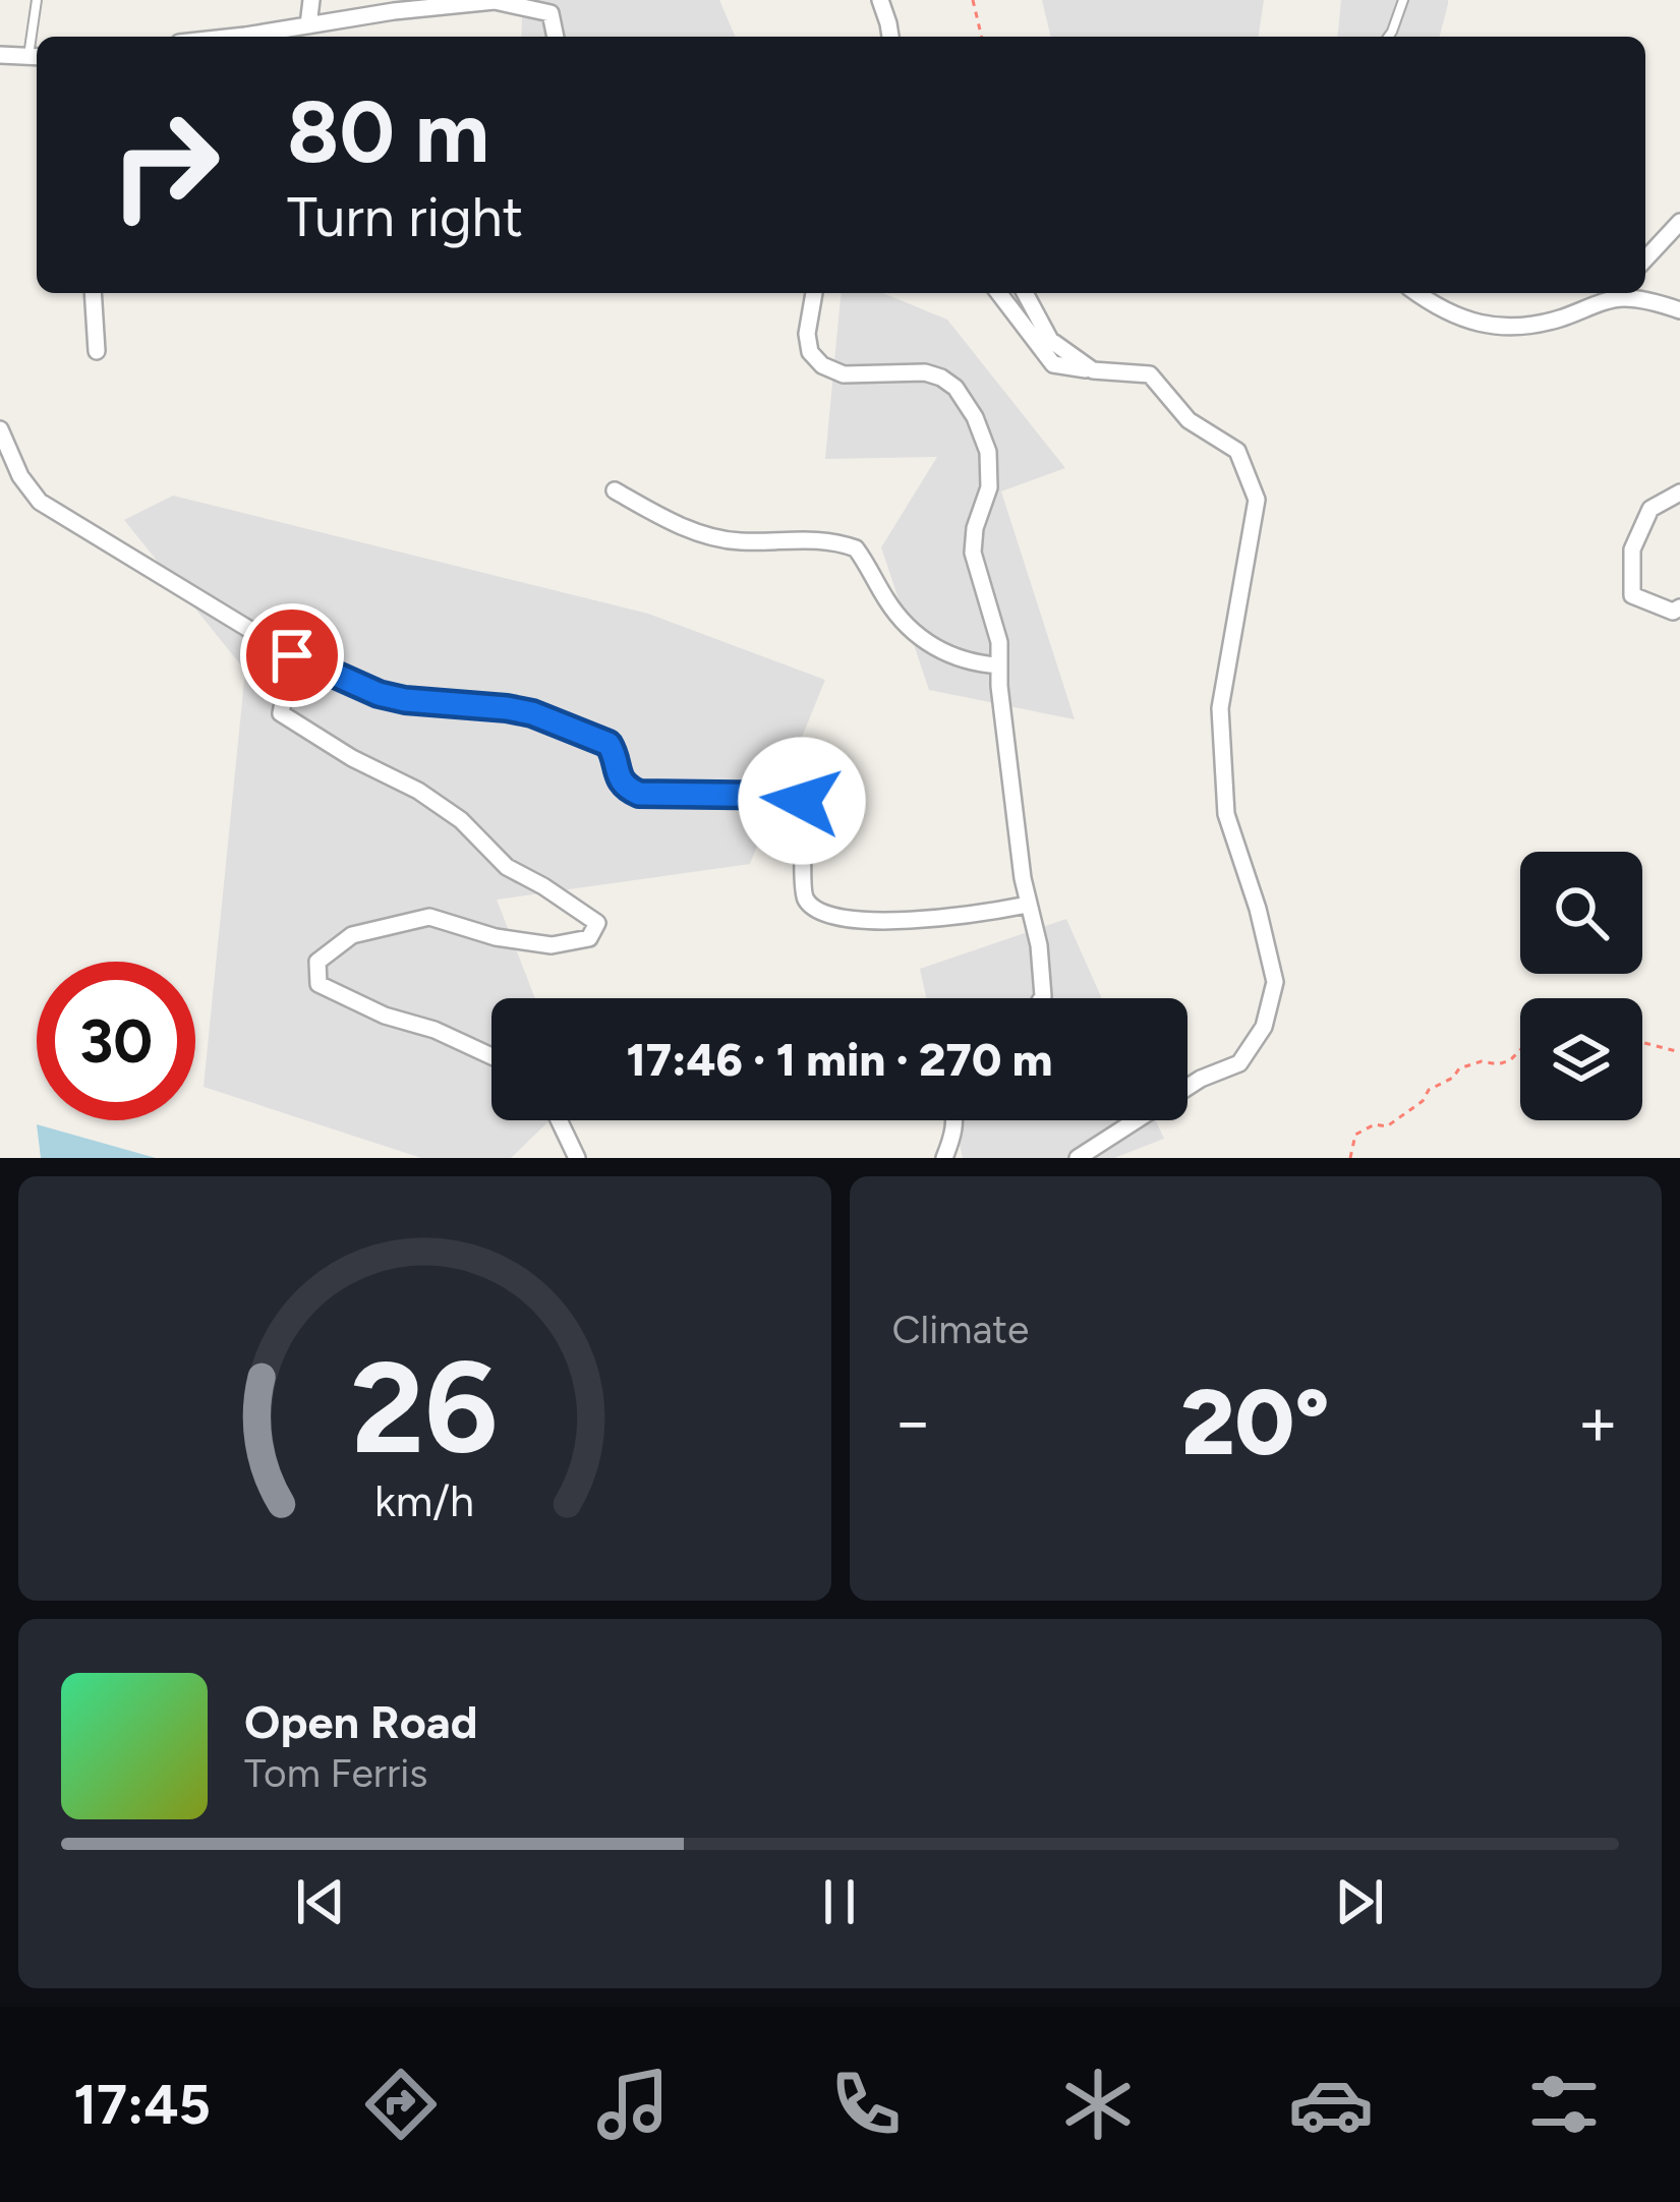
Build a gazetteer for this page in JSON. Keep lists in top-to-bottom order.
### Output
{
  "page": {
    "turn": ["80 m", "Turn right"],
    "limit": "30",
    "trip": "17:46 · 1 min · 270 m",
    "tile": "Climate",
    "heat": ["−", "20°", "+"],
    "song": ["Open Road", "Tom Ferris"],
    "tabs": "17:45",
    "gauge": ["26", "km/h"]
  }
}
